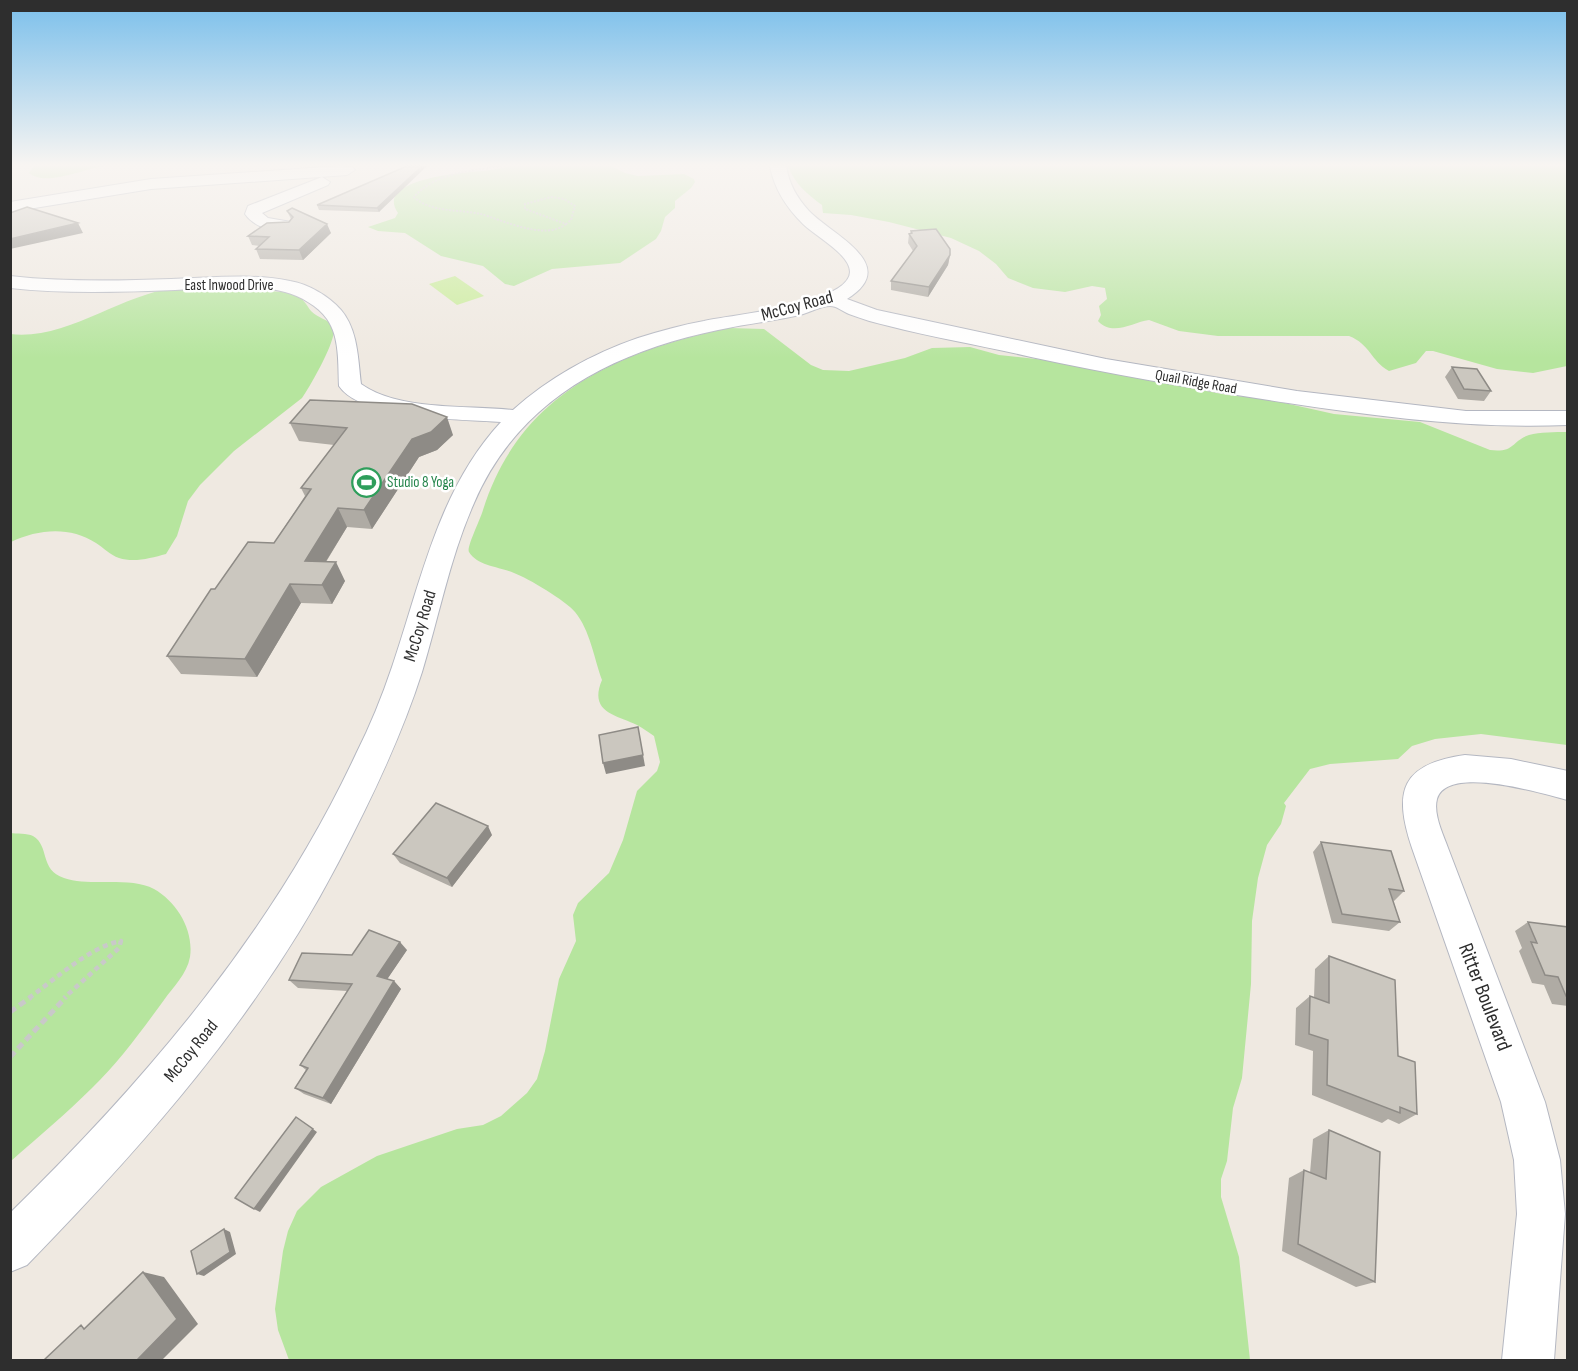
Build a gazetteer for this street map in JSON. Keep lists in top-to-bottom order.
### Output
{
  "streets": {
    "street": [
      "East Inwood Drive",
      "McCoy Road",
      "Quail Ridge Road",
      "Ritter Boulevard"
    ]
  },
  "crossings": [
    ["East Inwood Drive", "McCoy Road"],
    ["McCoy Road", "Quail Ridge Road"]
  ],
  "places": {
    "sports": ["Studio 8 Yoga"]
  }
}
